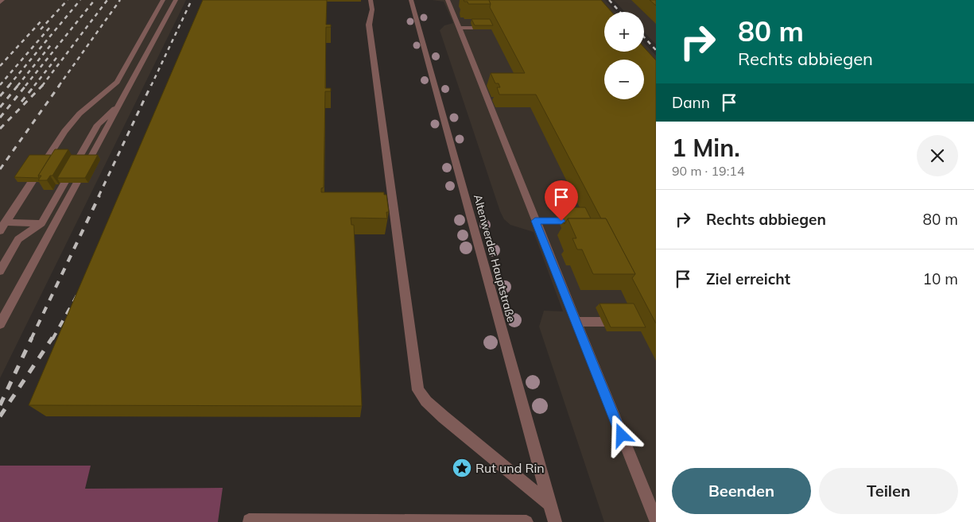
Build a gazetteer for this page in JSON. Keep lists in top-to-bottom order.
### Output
{
  "streets": {
    "street": ["Altenwerder Hauptstraße"]
  },
  "places": {
    "place": ["Rut und Rin"]
  },
  "page": {
    "turn": ["80 m", "Rechts abbiegen"],
    "map_buttons": ["+", "−"],
    "then": "Dann",
    "heading": ["1 Min.", "90 m · 19:14"],
    "list": [
      {
        "name": "Rechts abbiegen",
        "value": "80 m"
      },
      {
        "name": "Ziel erreicht",
        "value": "10 m"
      }
    ],
    "buttons": ["Beenden", "Teilen"]
  }
}
